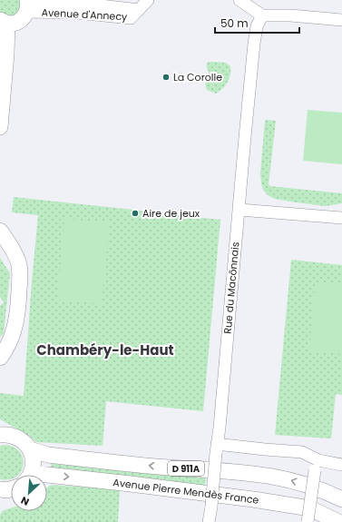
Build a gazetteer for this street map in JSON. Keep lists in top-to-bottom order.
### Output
{
  "streets": {
    "main road": ["D 911A", "Avenue Pierre Mendès France"],
    "street": ["Avenue d'Annecy", "Rue du Macônnais"]
  },
  "districts": ["Chambéry-le-Haut"],
  "places": ["La Corolle", "Aire de jeux"],
  "scale_bar": "50 m",
  "north": "bottom left"
}
